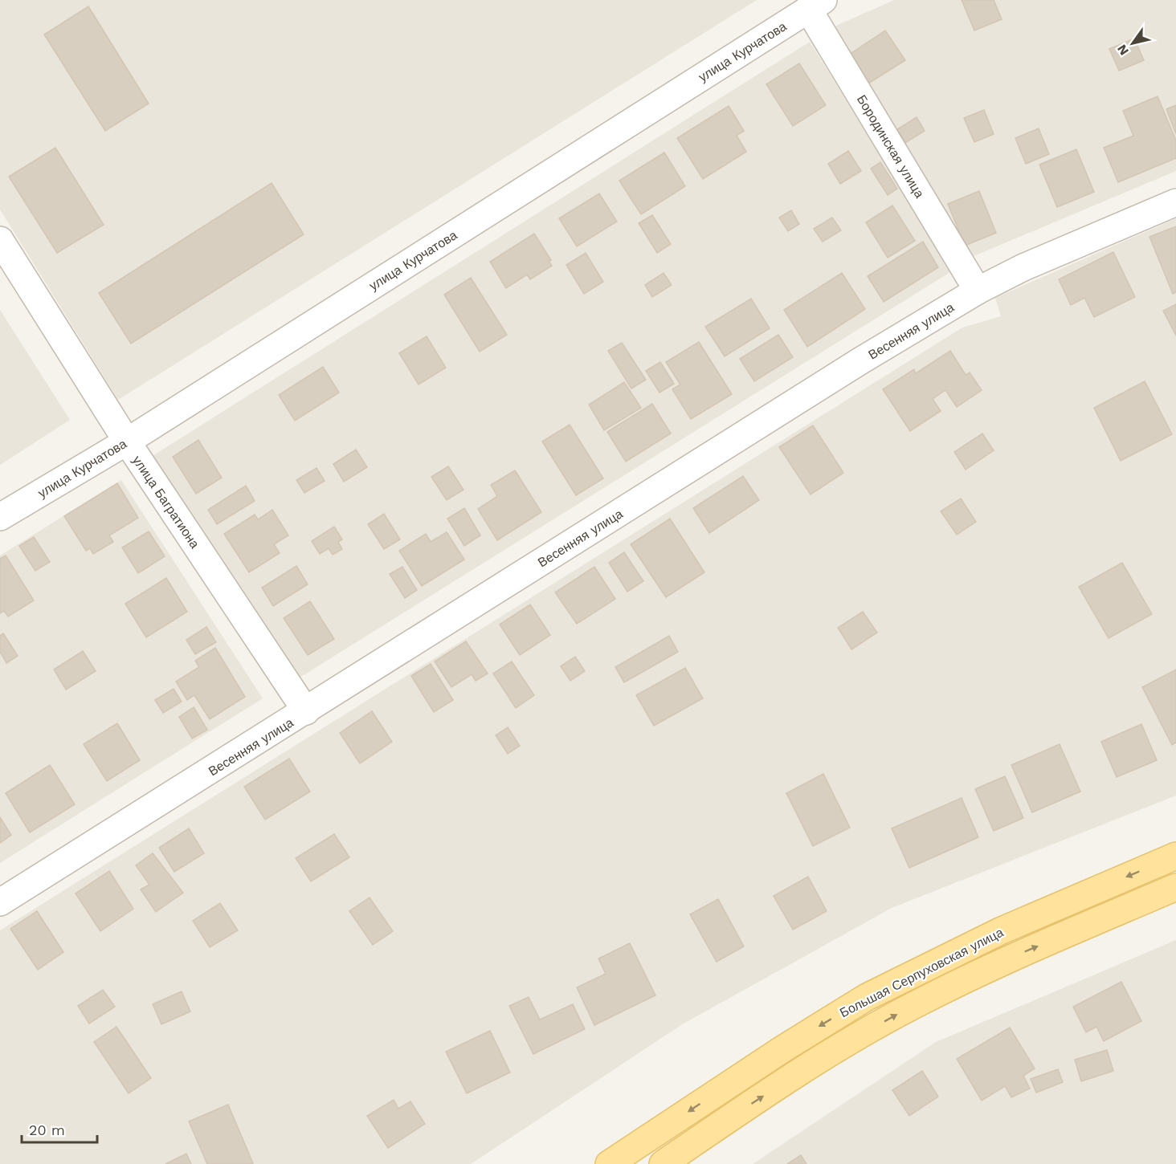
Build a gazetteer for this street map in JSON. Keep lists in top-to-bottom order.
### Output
{
  "streets": {
    "main road": ["Большая Серпуховская улица"],
    "street": [
      "улица Курчатова",
      "Бородинская улица",
      "Весенняя улица",
      "улица Багратиона"
    ]
  },
  "crossings": [
    ["улица Курчатова", "Бородинская улица"],
    ["улица Курчатова", "улица Багратиона"],
    ["Бородинская улица", "Весенняя улица"],
    ["Весенняя улица", "улица Багратиона"]
  ],
  "scale_bar": "20 m",
  "north": "bottom left"
}
